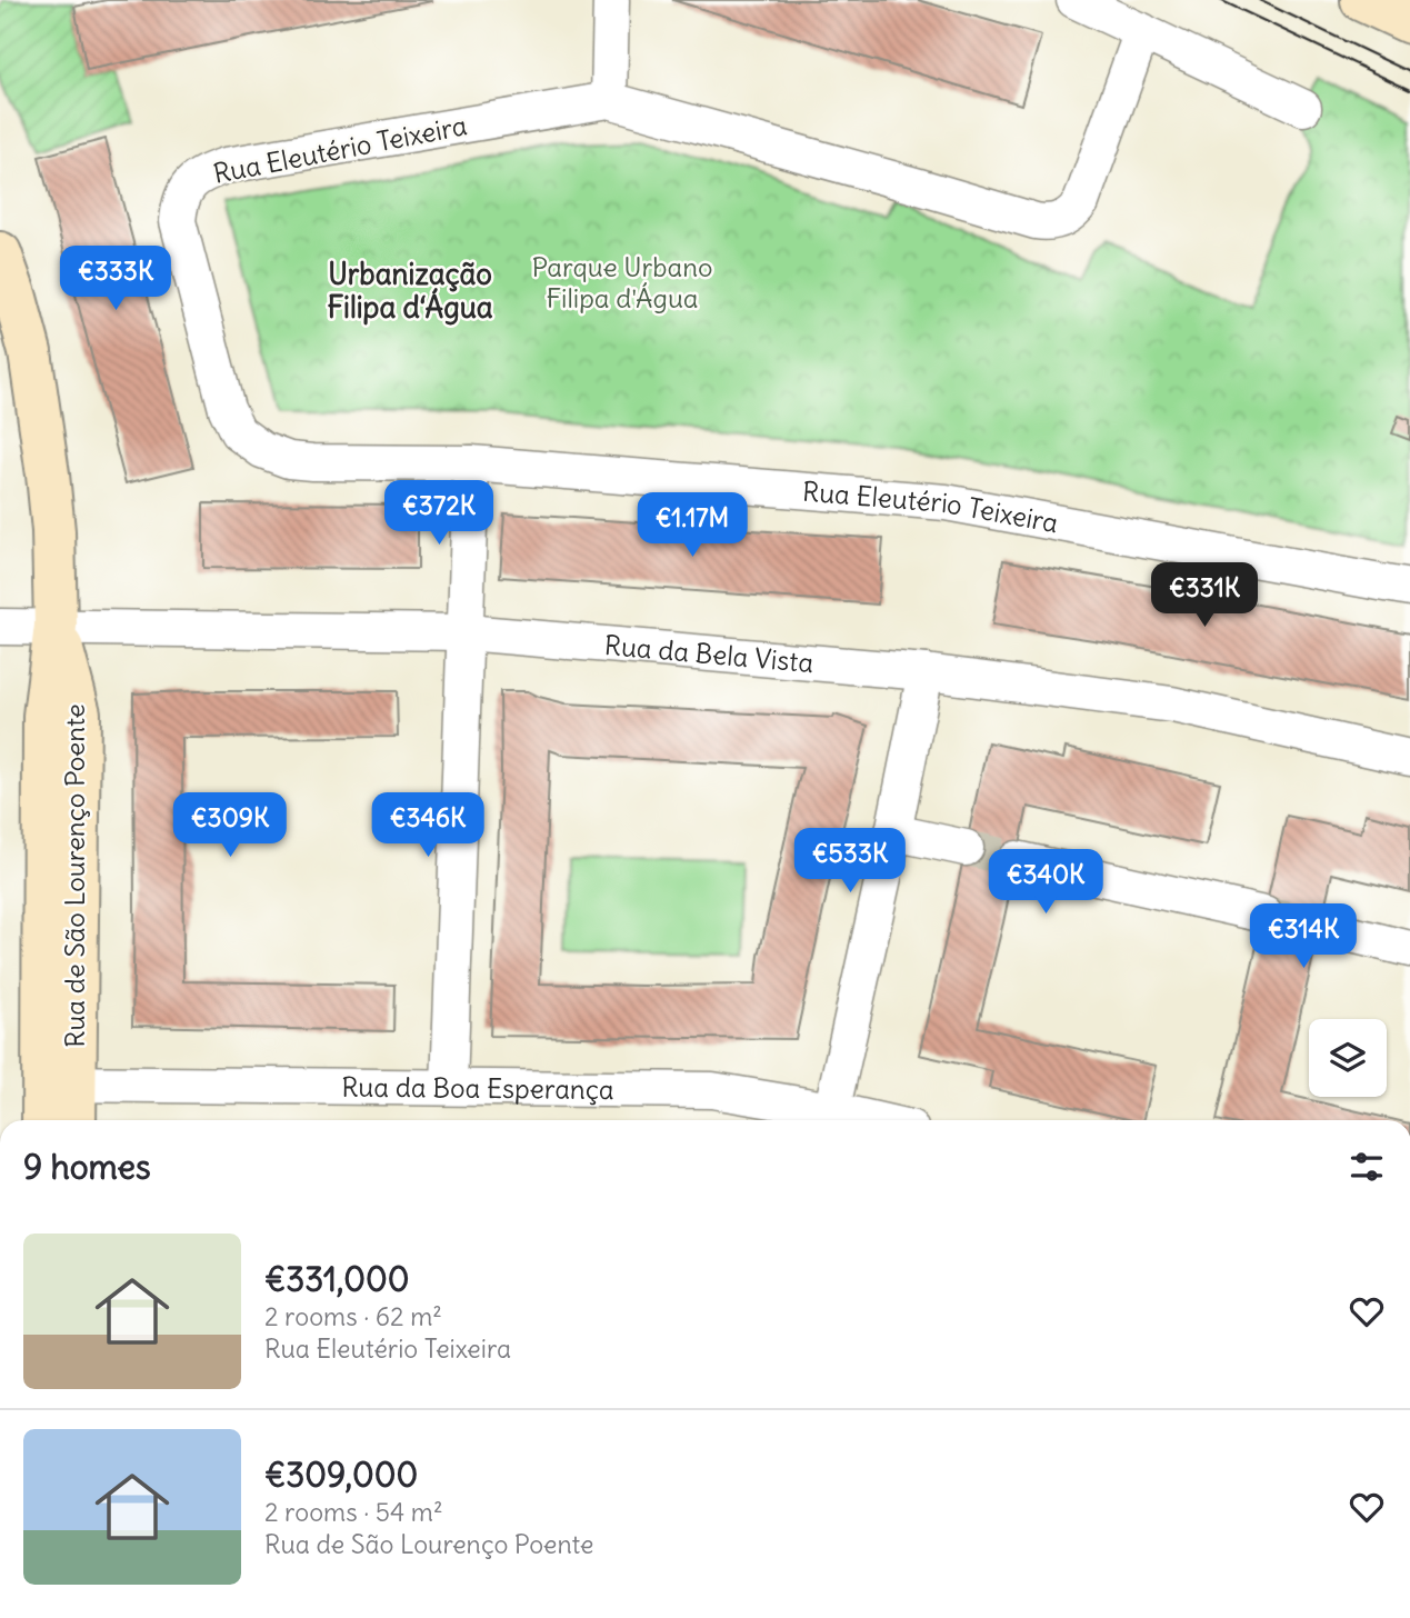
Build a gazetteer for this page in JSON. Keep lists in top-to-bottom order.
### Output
{
  "streets": {
    "street": [
      "Rua Eleutério Teixeira",
      "Rua da Bela Vista",
      "Rua de São Lourenço Poente",
      "Rua da Boa Esperança"
    ]
  },
  "crossings": [
    ["Rua da Bela Vista", "Rua de São Lourenço Poente"],
    ["Rua de São Lourenço Poente", "Rua da Boa Esperança"]
  ],
  "districts": ["Urbanização Filipa d‘Água"],
  "parks": ["Parque Urbano Filipa d'Água"],
  "page": {
    "price": [
      "€333K",
      "€372K",
      "€1.17M",
      "€331K",
      "€309K",
      "€346K",
      "€533K",
      "€340K",
      "€314K"
    ],
    "heading": "9 homes",
    "list": [
      {
        "name": "€331,000",
        "note": "2 rooms · 62 m² · Rua Eleutério Teixeira"
      },
      {
        "name": "€309,000",
        "note": "2 rooms · 54 m² · Rua de São Lourenço Poente"
      }
    ]
  }
}
